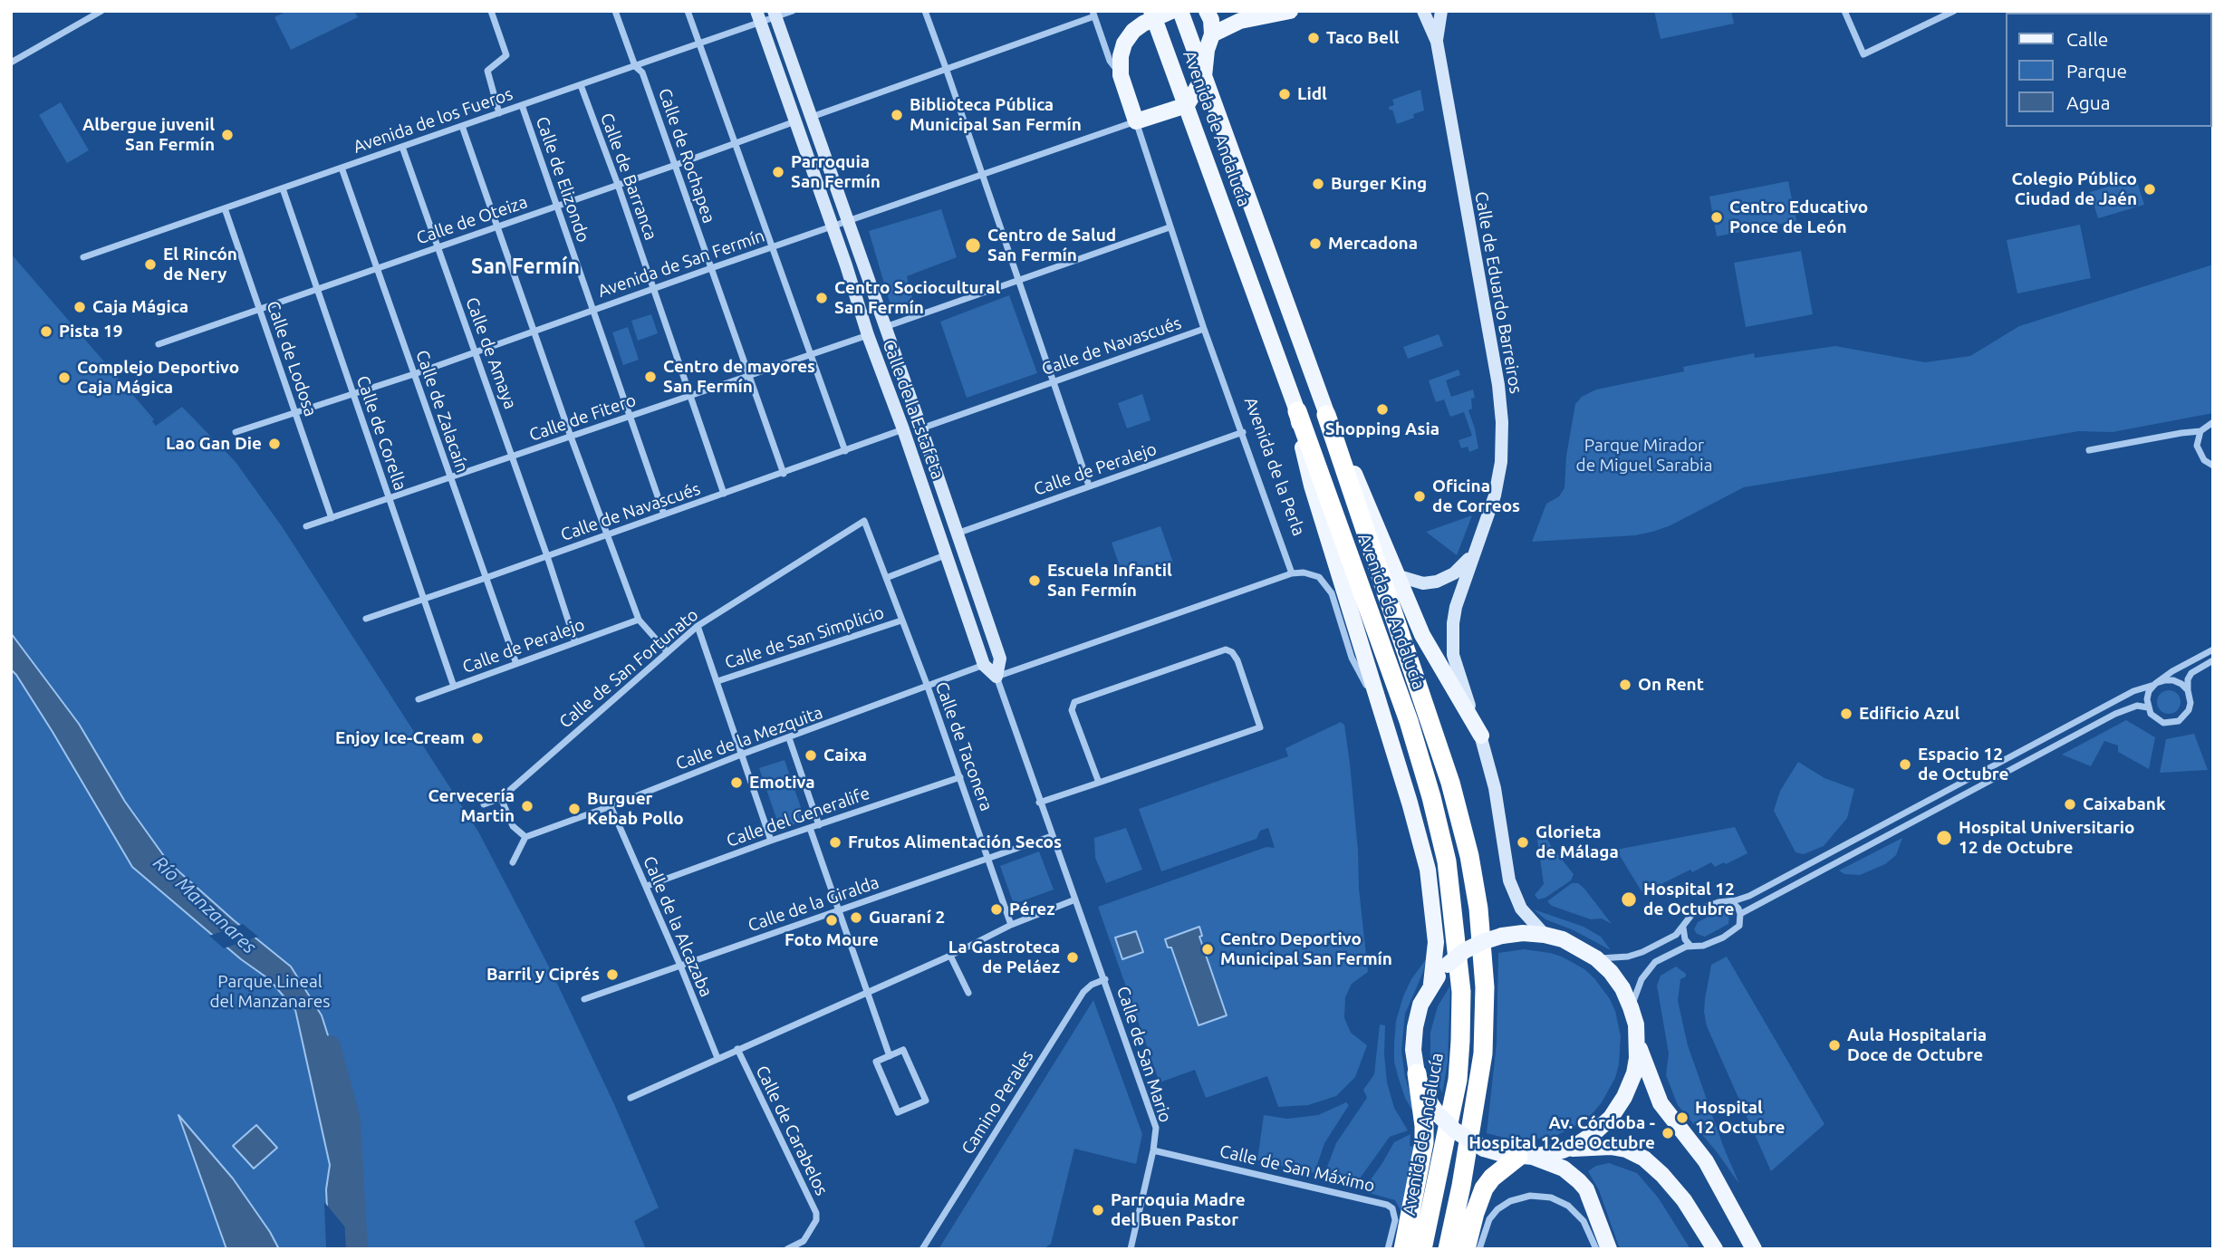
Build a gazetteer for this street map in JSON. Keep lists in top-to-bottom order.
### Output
{
  "streets": {
    "highway": ["Avenida de Andalucía"],
    "main road": ["Avenida de la Perla"],
    "street": [
      "Avenida de los Fueros",
      "Calle de Rochapea",
      "Calle de Barranca",
      "Calle de Elizondo",
      "Calle de Oteiza",
      "Avenida de San Fermín",
      "Calle de Eduardo Barreiros",
      "Calle de Navascués",
      "Calle de Amaya",
      "Calle de Lodosa",
      "Calle de la Estafeta",
      "Calle de Zalacaín",
      "Calle de Fitero",
      "Calle de Corella",
      "Calle de Peralejo",
      "Calle de San Simplicio",
      "Calle de San Fortunato",
      "Calle de la Mezquita",
      "Calle de Taconera",
      "Calle del Generalife",
      "Calle de la Giralda",
      "Calle de la Alcazaba",
      "Calle de San Mario",
      "Camino Perales",
      "Calle de Carabelos",
      "Calle de San Máximo"
    ]
  },
  "crossings": [
    ["Avenida de los Fueros", "Calle de Rochapea"],
    ["Avenida de los Fueros", "Calle de Barranca"],
    ["Avenida de los Fueros", "Calle de Elizondo"],
    ["Avenida de los Fueros", "Calle de Amaya"],
    ["Avenida de los Fueros", "Calle de Lodosa"],
    ["Avenida de los Fueros", "Calle de la Estafeta"],
    ["Avenida de los Fueros", "Calle de Zalacaín"],
    ["Avenida de los Fueros", "Calle de Corella"],
    ["Avenida de Andalucía", "Avenida de la Perla"],
    ["Calle de Rochapea", "Calle de Oteiza"],
    ["Calle de Rochapea", "Avenida de San Fermín"],
    ["Calle de Rochapea", "Calle de Navascués"],
    ["Calle de Rochapea", "Calle de Fitero"],
    ["Calle de Barranca", "Calle de Oteiza"],
    ["Calle de Barranca", "Avenida de San Fermín"],
    ["Calle de Barranca", "Calle de Navascués"],
    ["Calle de Barranca", "Calle de Fitero"],
    ["Calle de Elizondo", "Calle de Oteiza"],
    ["Calle de Elizondo", "Avenida de San Fermín"],
    ["Calle de Elizondo", "Calle de Navascués"],
    ["Calle de Elizondo", "Calle de Fitero"],
    ["Calle de Oteiza", "Calle de Amaya"],
    ["Calle de Oteiza", "Calle de Lodosa"],
    ["Calle de Oteiza", "Calle de la Estafeta"],
    ["Calle de Oteiza", "Calle de Zalacaín"],
    ["Calle de Oteiza", "Calle de Corella"],
    ["Avenida de San Fermín", "Calle de Amaya"],
    ["Avenida de San Fermín", "Calle de Lodosa"],
    ["Avenida de San Fermín", "Calle de la Estafeta"],
    ["Avenida de San Fermín", "Calle de Zalacaín"],
    ["Avenida de San Fermín", "Calle de Corella"],
    ["Avenida de San Fermín", "Avenida de la Perla"],
    ["Calle de Navascués", "Calle de Amaya"],
    ["Calle de Navascués", "Calle de la Estafeta"],
    ["Calle de Navascués", "Calle de Zalacaín"],
    ["Calle de Navascués", "Calle de Corella"],
    ["Calle de Navascués", "Avenida de la Perla"],
    ["Calle de Amaya", "Calle de Fitero"],
    ["Calle de Amaya", "Calle de Peralejo"],
    ["Calle de Lodosa", "Calle de Fitero"],
    ["Calle de la Estafeta", "Calle de Fitero"],
    ["Calle de la Estafeta", "Calle de Peralejo"],
    ["Calle de la Estafeta", "Calle de la Mezquita"],
    ["Calle de la Estafeta", "Calle de la Giralda"],
    ["Calle de la Estafeta", "Calle de San Mario"],
    ["Calle de la Estafeta", "Camino Perales"],
    ["Calle de la Estafeta", "Calle de Carabelos"],
    ["Calle de Zalacaín", "Calle de Fitero"],
    ["Calle de Zalacaín", "Calle de Peralejo"],
    ["Calle de Fitero", "Calle de Corella"],
    ["Calle de Corella", "Calle de Peralejo"],
    ["Avenida de la Perla", "Calle de Peralejo"],
    ["Calle de San Simplicio", "Calle de Taconera"],
    ["Calle de San Fortunato", "Calle de Taconera"],
    ["Calle de la Mezquita", "Calle de Taconera"],
    ["Calle de la Mezquita", "Calle de la Alcazaba"],
    ["Calle de Taconera", "Calle del Generalife"],
    ["Calle de Taconera", "Calle de la Giralda"],
    ["Calle de Taconera", "Calle de Carabelos"],
    ["Calle del Generalife", "Calle de la Alcazaba"],
    ["Calle de la Giralda", "Calle de la Alcazaba"],
    ["Calle de la Alcazaba", "Calle de Carabelos"],
    ["Calle de San Mario", "Camino Perales"],
    ["Calle de San Mario", "Calle de San Máximo"]
  ],
  "districts": ["San Fermín"],
  "water": ["Río Manzanares"],
  "parks": ["Parque Mirador de Miguel Sarabia", "Parque Lineal del Manzanares"],
  "places": [
    "Taco Bell",
    "Lidl",
    "Biblioteca Pública Municipal San Fermín",
    "Albergue juvenil San Fermín",
    "Parroquia San Fermín",
    "Burger King",
    "Colegio Público Ciudad de Jaén",
    "Centro Educativo Ponce de León",
    "Mercadona",
    "Centro de Salud San Fermín",
    "El Rincón de Nery",
    "Centro Sociocultural San Fermín",
    "Caja Mágica",
    "Pista 19",
    "Centro de mayores San Fermín",
    "Complejo Deportivo Caja Mágica",
    "Shopping Asia",
    "Lao Gan Die",
    "Oficina de Correos",
    "Escuela Infantil San Fermín",
    "On Rent",
    "Edificio Azul",
    "Enjoy Ice-Cream",
    "Caixa",
    "Espacio 12 de Octubre",
    "Emotiva",
    "Caixabank",
    "Cervecería Martin",
    "Burguer Kebab Pollo",
    "Hospital Universitario 12 de Octubre",
    "Frutos Alimentación Secos",
    "Glorieta de Málaga",
    "Hospital 12 de Octubre",
    "Pérez",
    "Guaraní 2",
    "Foto Moure",
    "Centro Deportivo Municipal San Fermín",
    "La Gastroteca de Peláez",
    "Barril y Ciprés",
    "Aula Hospitalaria Doce de Octubre",
    "Hospital 12 Octubre",
    "Av. Córdoba - Hospital 12 de Octubre",
    "Parroquia Madre del Buen Pastor"
  ],
  "legend": ["Calle", "Parque", "Agua"]
}
